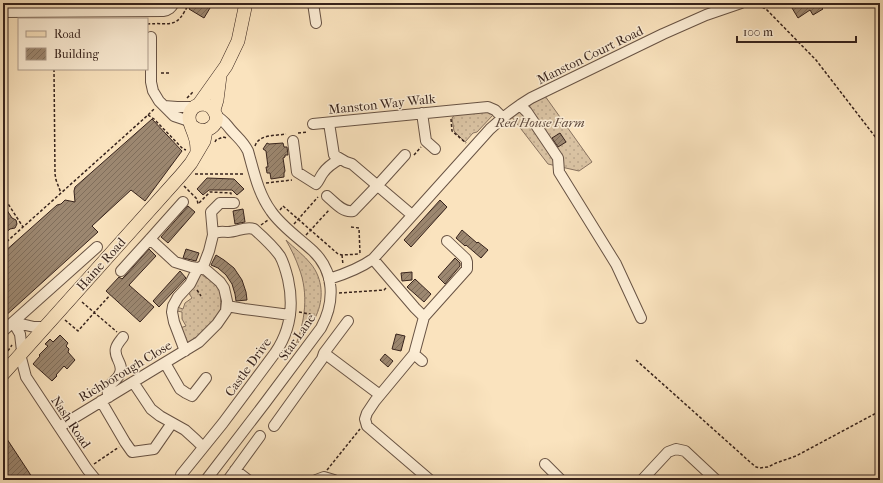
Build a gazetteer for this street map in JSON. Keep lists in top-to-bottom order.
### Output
{
  "streets": {
    "main road": ["Haine Road"],
    "street": [
      "Manston Court Road",
      "Manston Way Walk",
      "Star Lane",
      "Castle Drive",
      "Richborough Close",
      "Nash Road"
    ]
  },
  "crossings": [
    ["Haine Road", "Nash Road"],
    ["Richborough Close", "Nash Road"]
  ],
  "parks": ["Red House Farm"],
  "legend": ["Road", "Building"],
  "scale_bar": "100 m"
}
